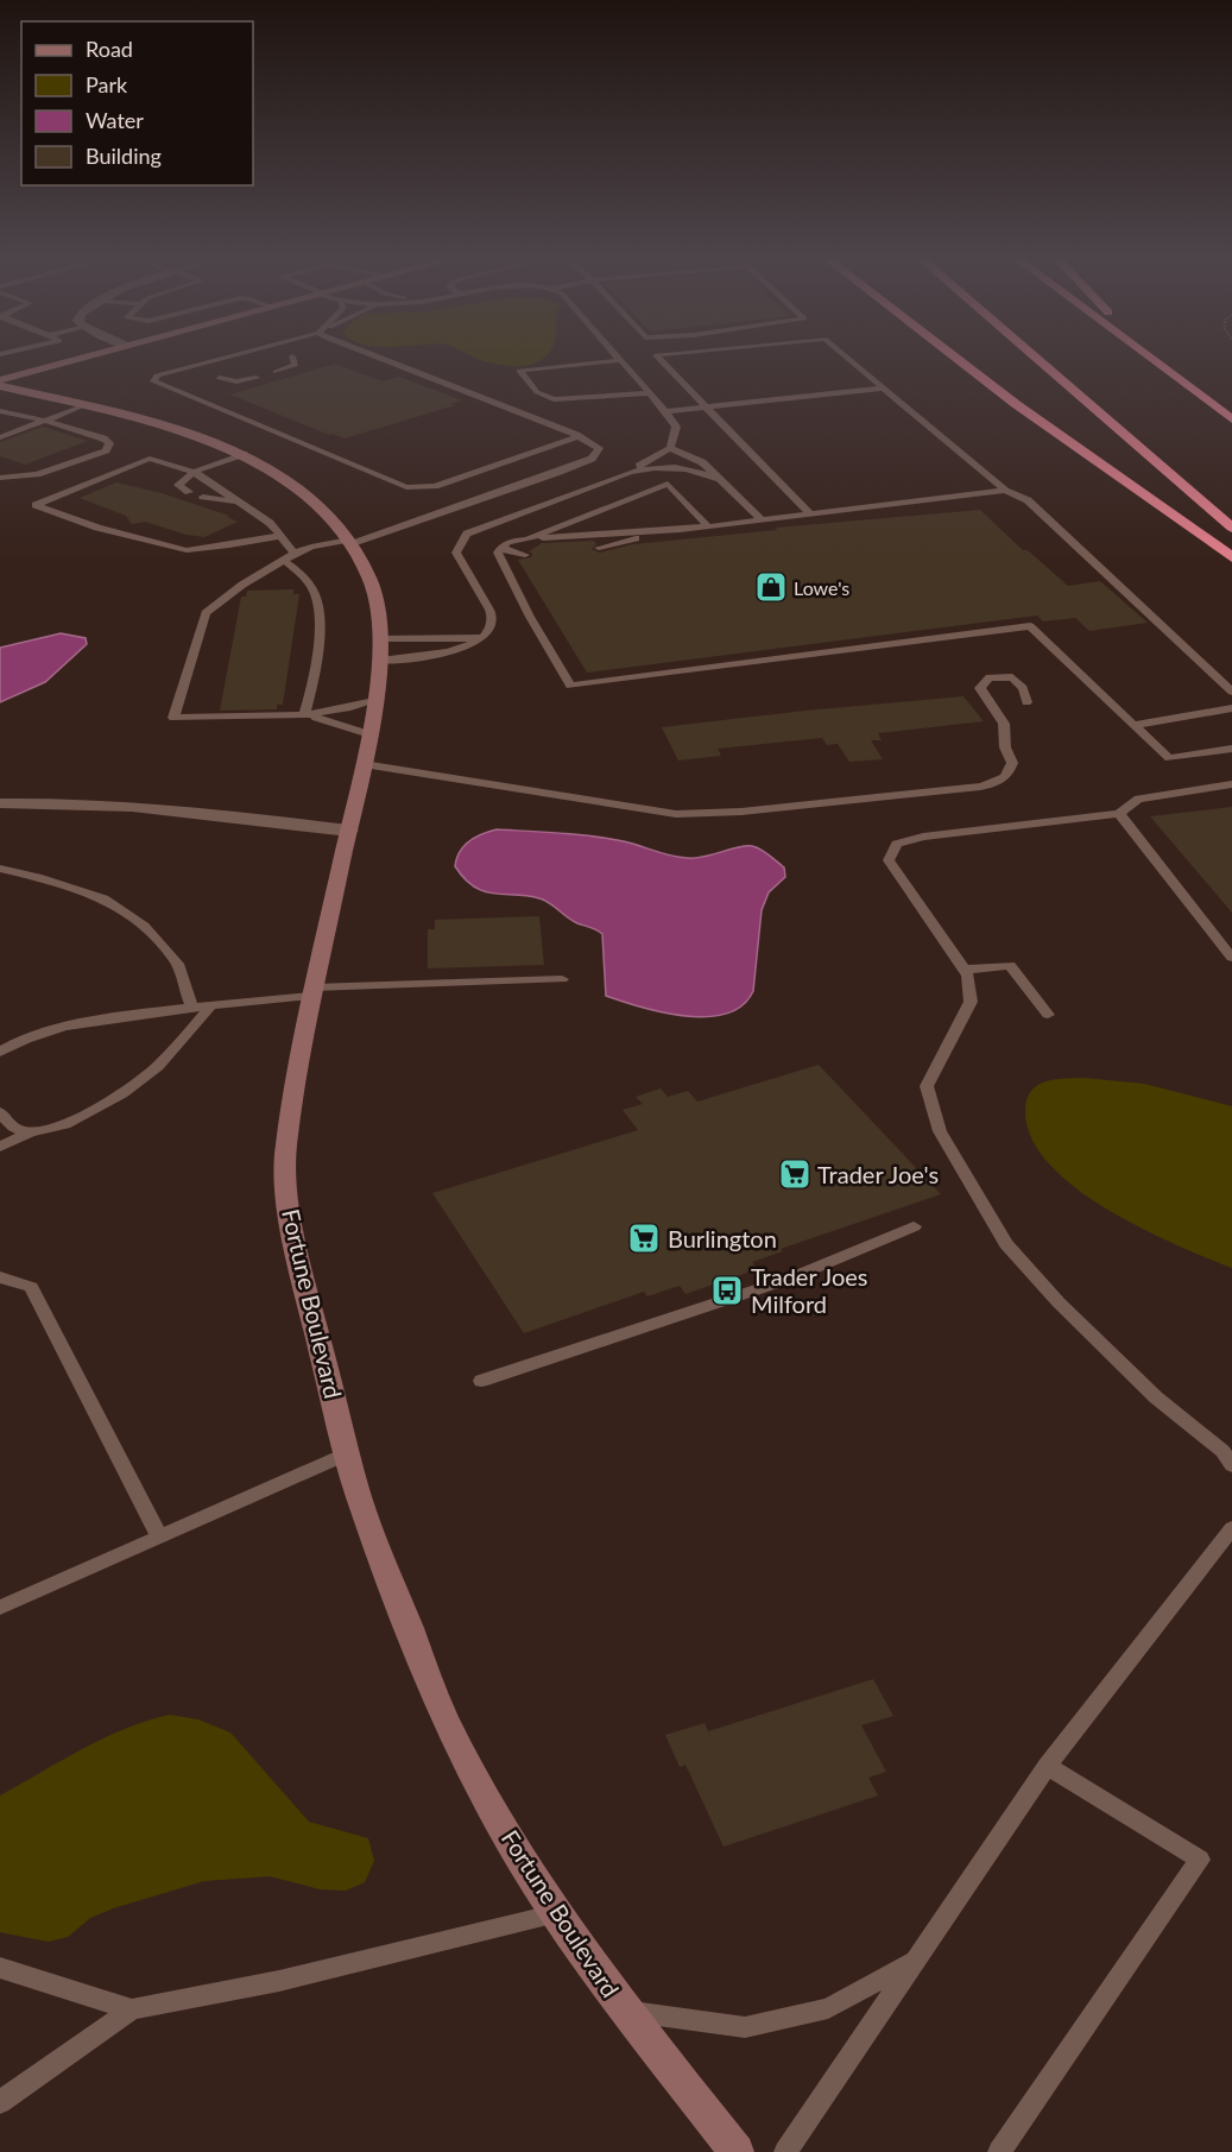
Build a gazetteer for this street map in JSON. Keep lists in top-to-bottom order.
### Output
{
  "streets": {
    "main road": ["Fortune Boulevard"]
  },
  "places": {
    "shop": ["Lowe's"],
    "supermarket": ["Trader Joe's", "Burlington"],
    "bus stop": ["Trader Joes Milford"]
  },
  "legend": [
    "Road",
    "Park",
    "Water",
    "Building"
  ]
}
